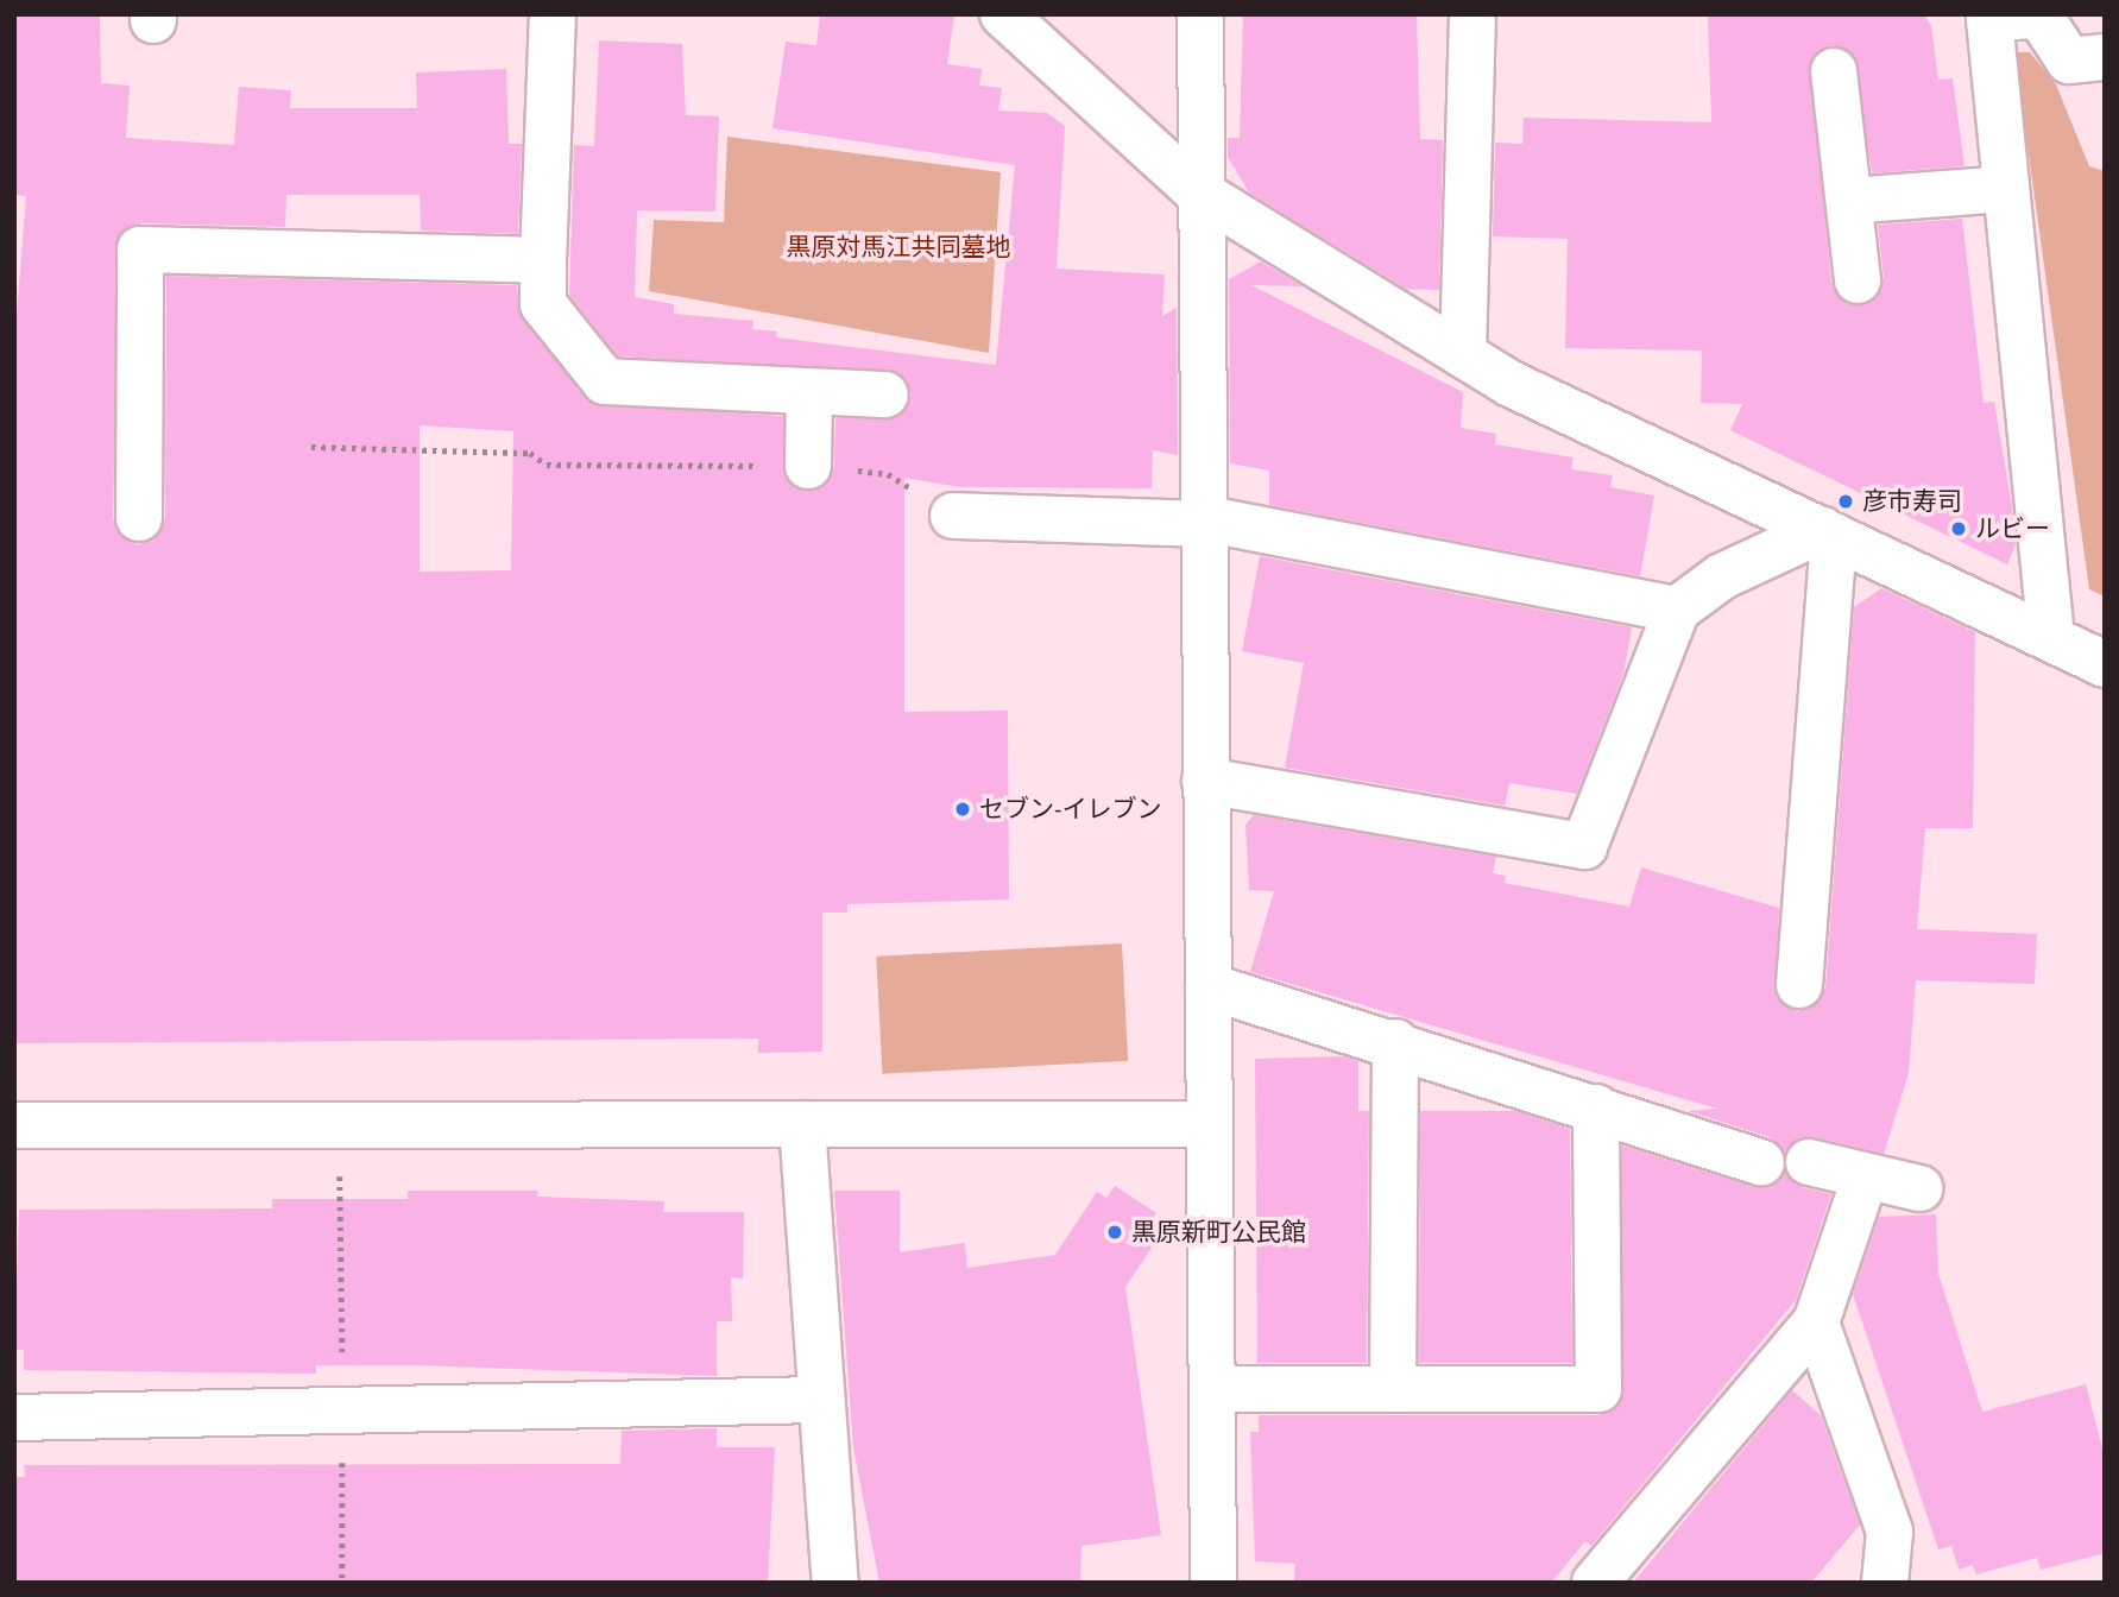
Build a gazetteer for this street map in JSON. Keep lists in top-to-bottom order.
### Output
{
  "parks": ["黒原対馬江共同墓地"],
  "places": [
    "彦市寿司",
    "ルビー",
    "セブン-イレブン",
    "黒原新町公民館"
  ]
}
